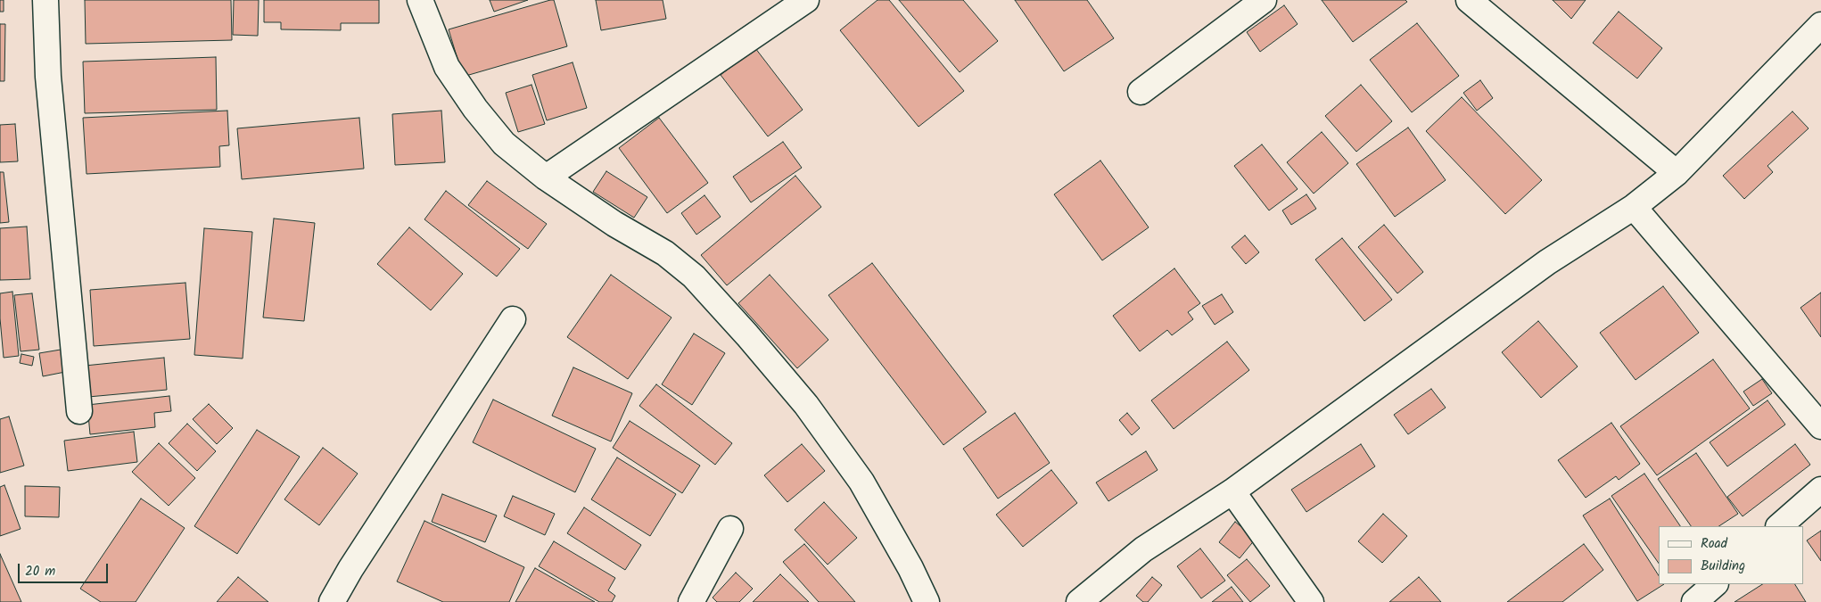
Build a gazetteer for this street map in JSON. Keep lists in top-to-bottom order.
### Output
{
  "legend": ["Road", "Building"],
  "scale_bar": "20 m"
}
